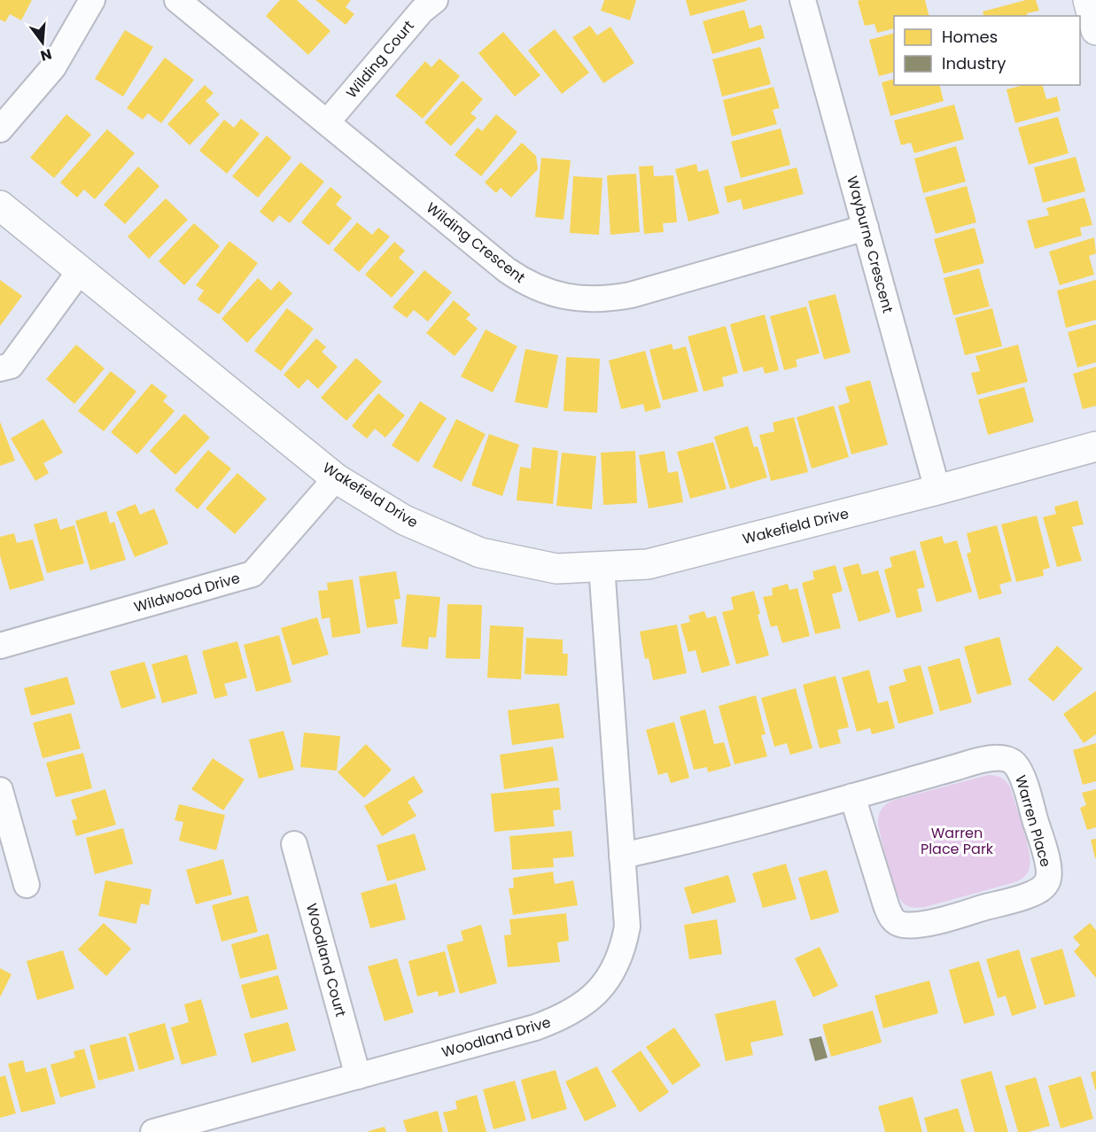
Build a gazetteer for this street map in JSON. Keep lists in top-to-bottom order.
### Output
{
  "streets": {
    "street": [
      "Wilding Court",
      "Wilding Crescent",
      "Wayburne Crescent",
      "Wakefield Drive",
      "Wildwood Drive",
      "Warren Place",
      "Woodland Court",
      "Woodland Drive"
    ]
  },
  "crossings": [
    ["Wilding Court", "Wilding Crescent"],
    ["Wilding Crescent", "Wayburne Crescent"],
    ["Wayburne Crescent", "Wakefield Drive"],
    ["Wakefield Drive", "Wildwood Drive"],
    ["Wakefield Drive", "Woodland Drive"],
    ["Warren Place", "Woodland Drive"],
    ["Woodland Court", "Woodland Drive"]
  ],
  "parks": ["Warren Place Park"],
  "legend": ["Homes", "Industry"],
  "north": "bottom"
}
